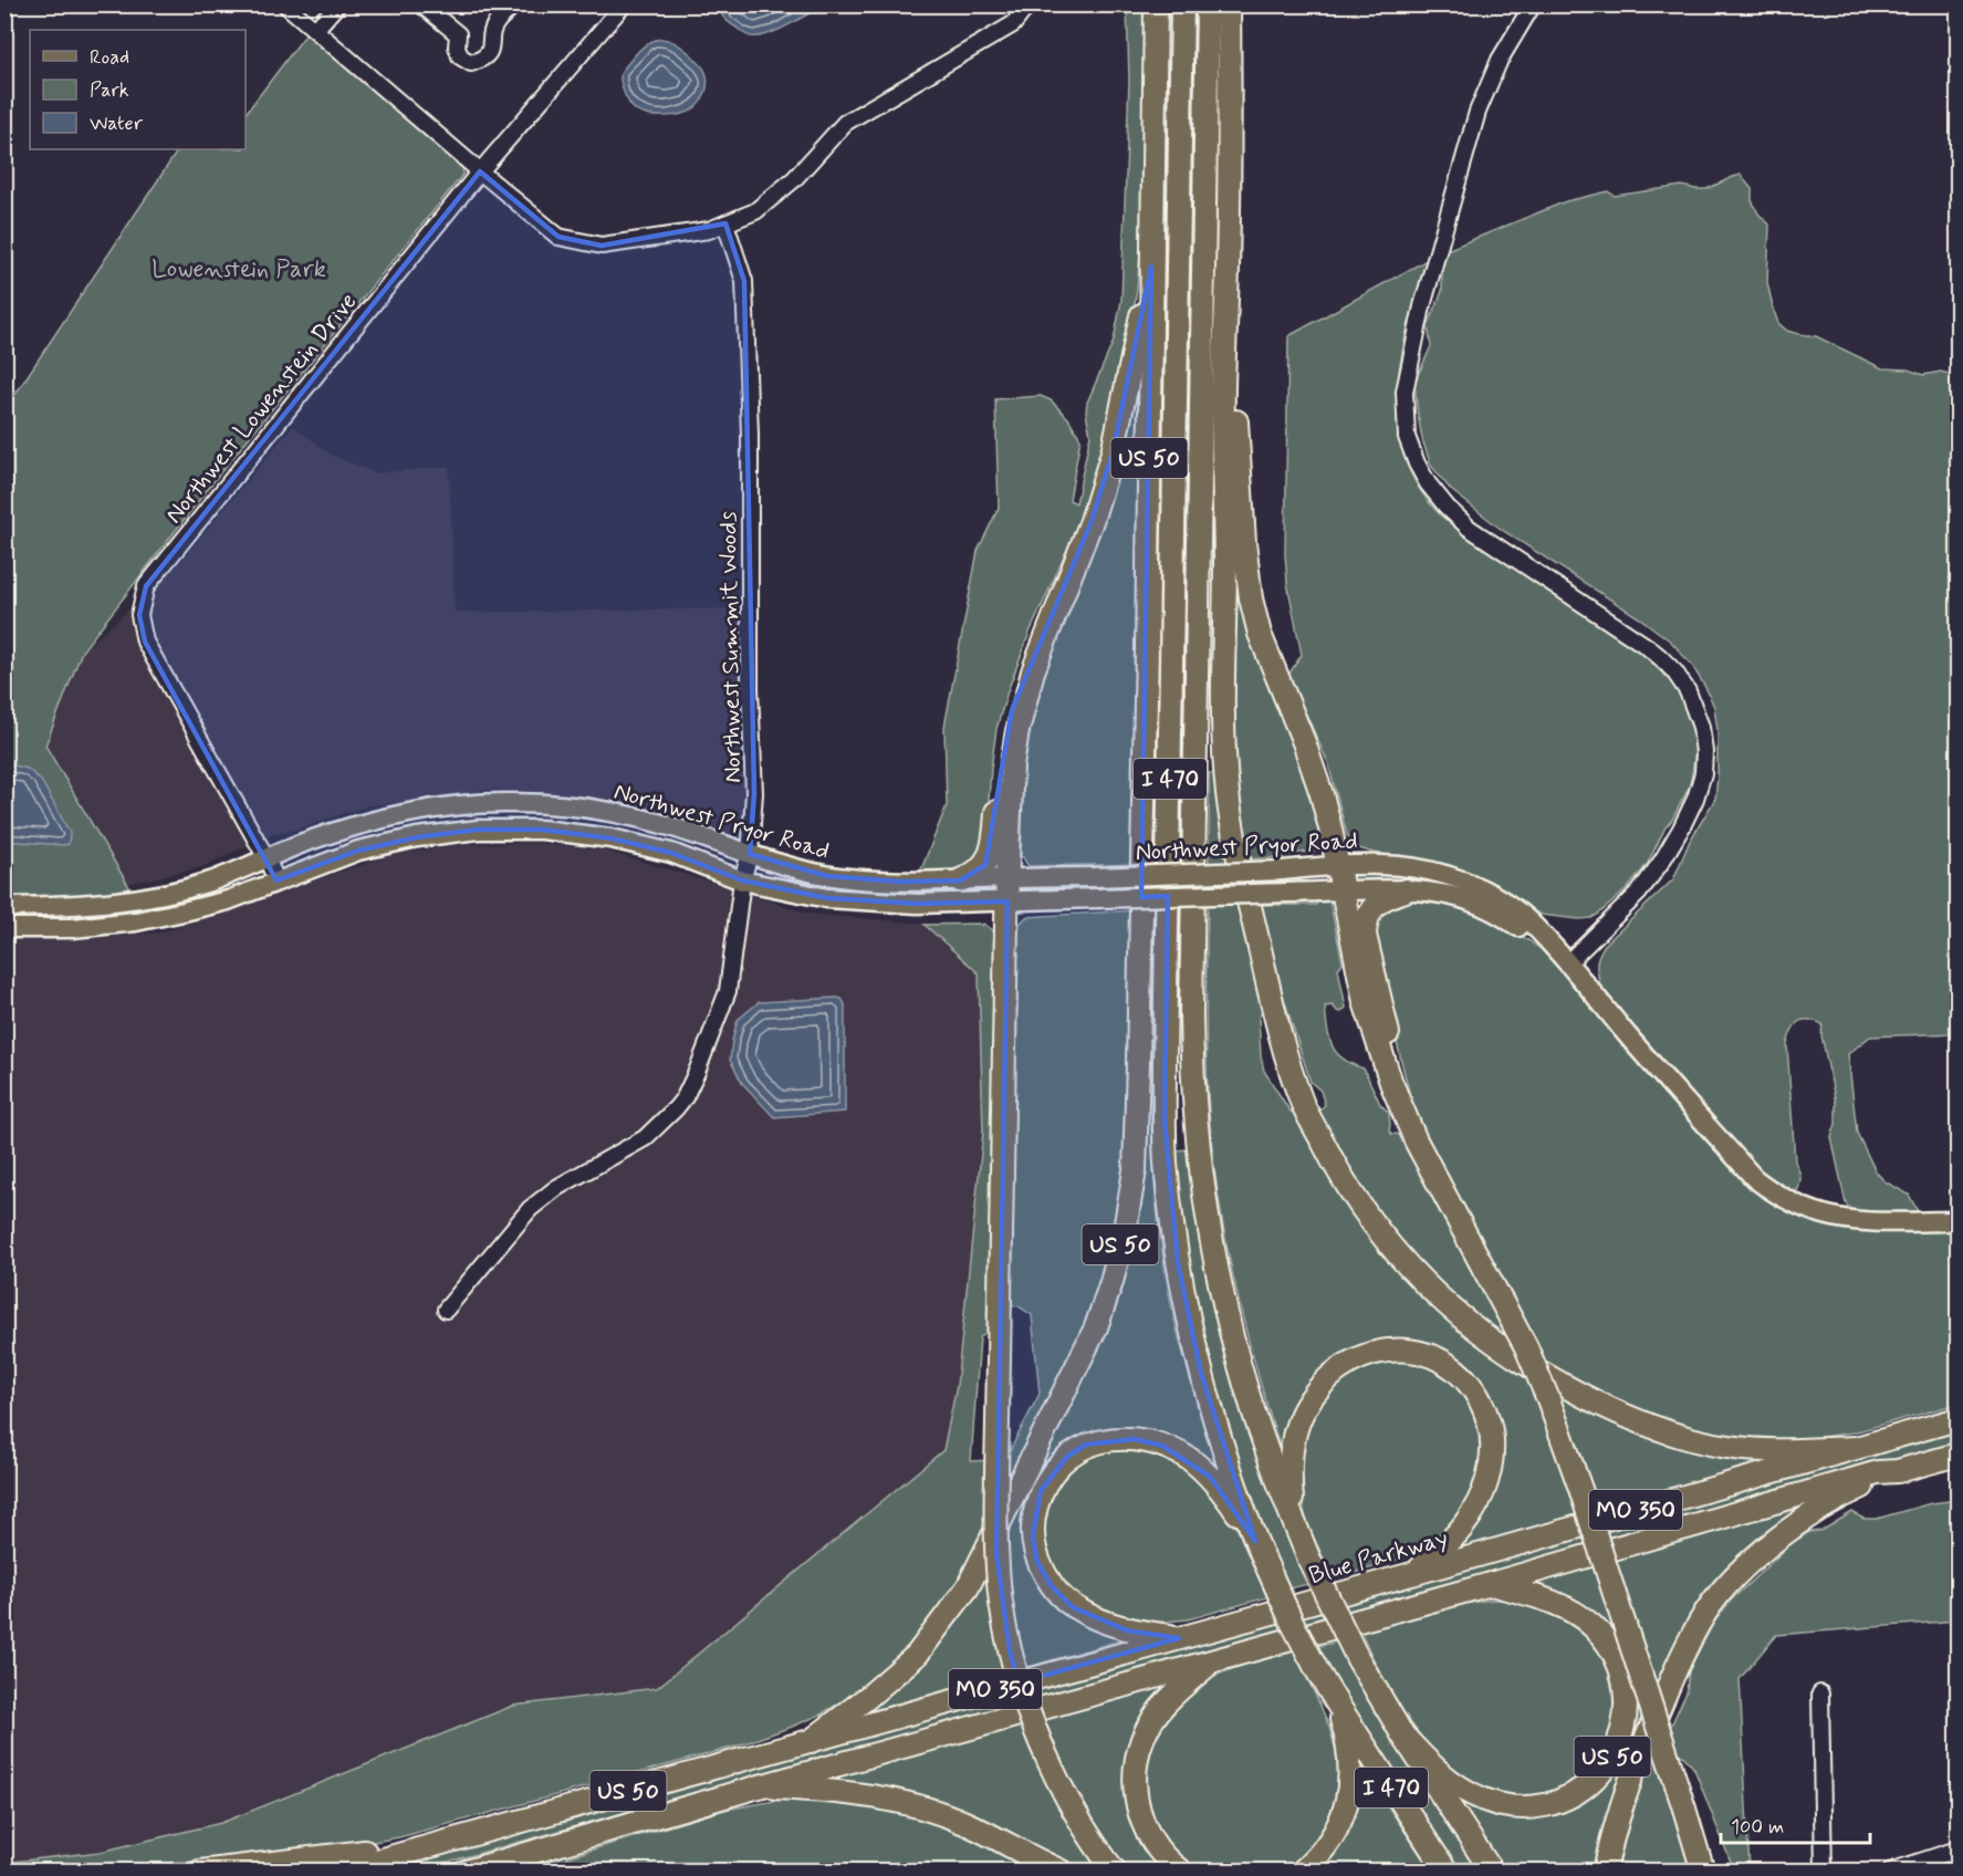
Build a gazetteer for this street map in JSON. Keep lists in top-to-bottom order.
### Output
{
  "streets": {
    "highway": [
      "US 50",
      "I 470",
      "MO 350",
      "Blue Parkway"
    ],
    "main road": ["Northwest Pryor Road"],
    "street": ["Northwest Lowenstein Drive", "Northwest Summit Woods"]
  },
  "crossings": [
    ["Northwest Lowenstein Drive", "Northwest Pryor Road"],
    ["US 50", "I 470"],
    ["US 50", "MO 350"],
    ["US 50", "Blue Parkway"],
    ["Northwest Summit Woods", "Northwest Pryor Road"]
  ],
  "parks": ["Lowenstein Park"],
  "legend": ["Road", "Park", "Water"],
  "scale_bar": "100 m"
}
